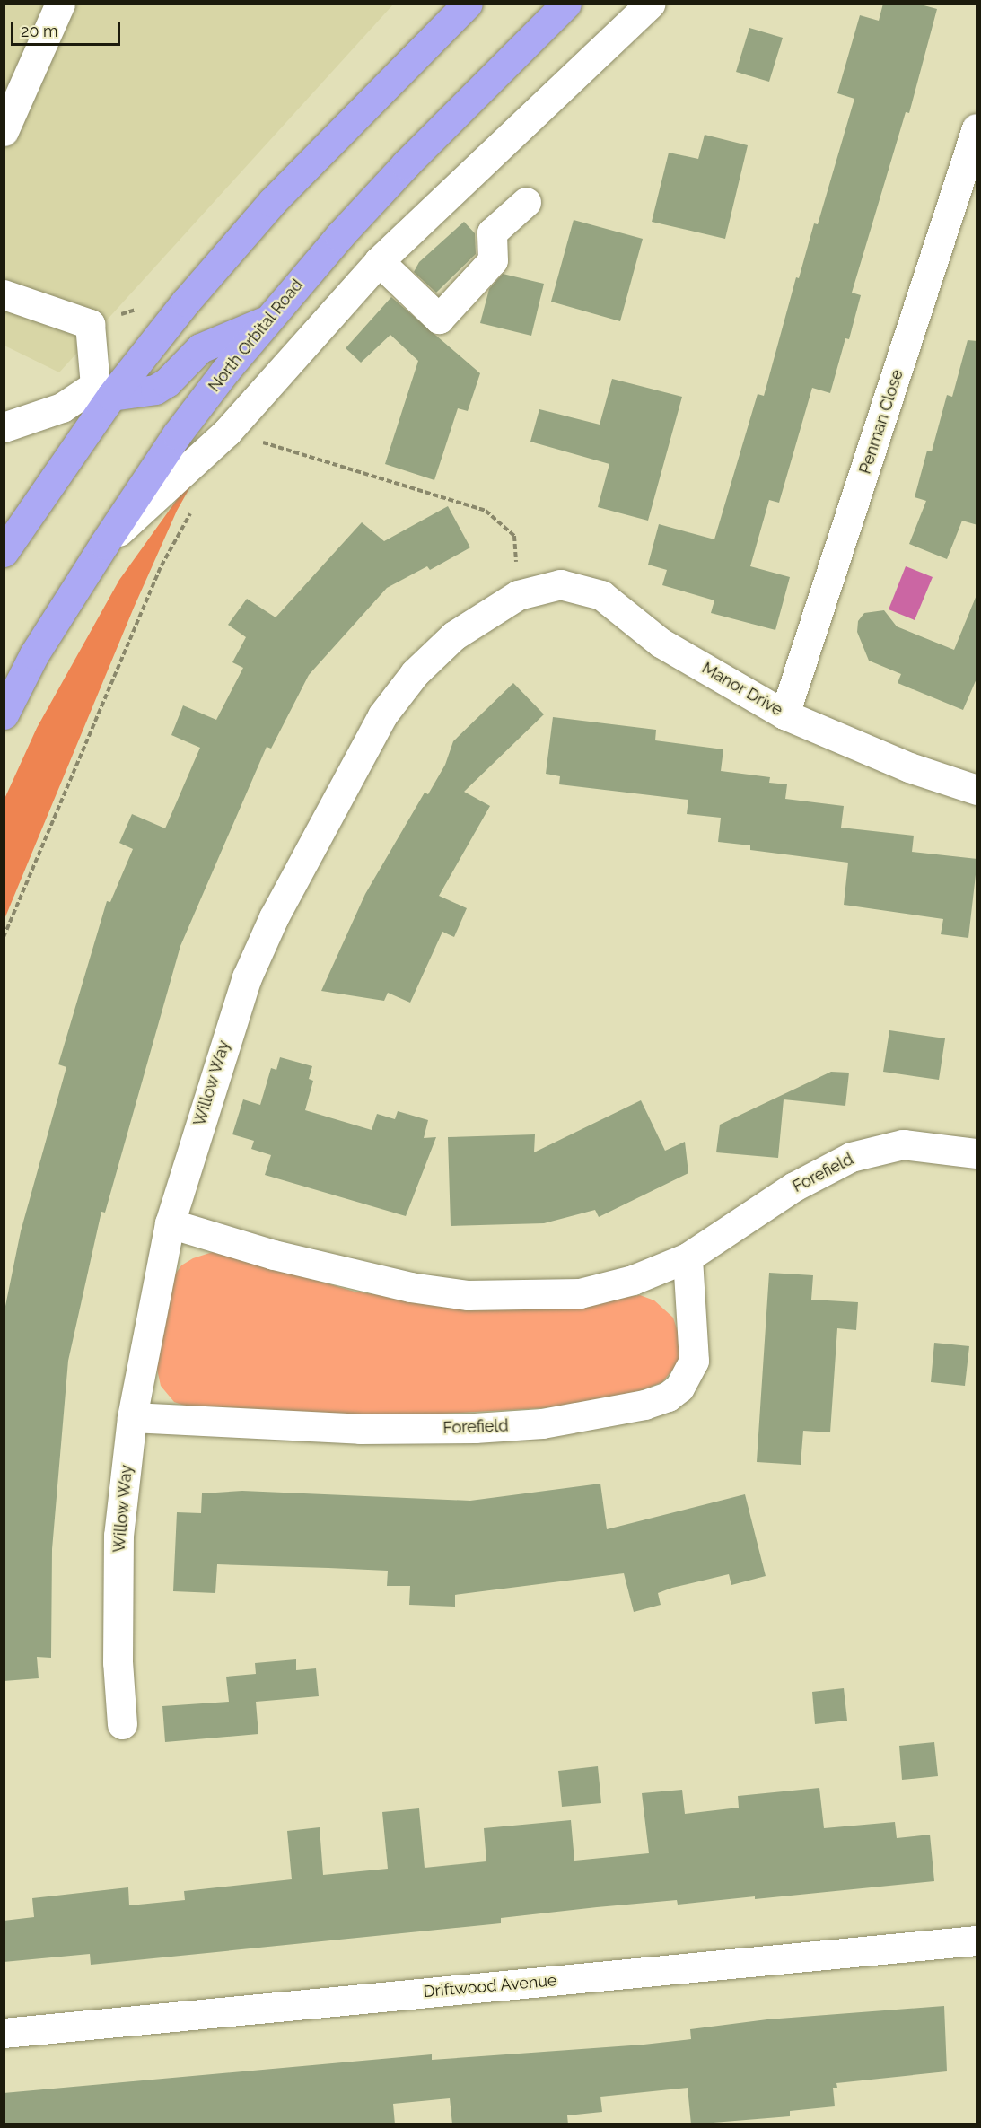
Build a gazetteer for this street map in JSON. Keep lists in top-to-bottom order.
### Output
{
  "streets": {
    "highway": ["North Orbital Road"],
    "street": [
      "Penman Close",
      "Manor Drive",
      "Willow Way",
      "Forefield",
      "Driftwood Avenue"
    ]
  },
  "crossings": [
    ["Penman Close", "Manor Drive"],
    ["Manor Drive", "Willow Way"],
    ["Willow Way", "Forefield"]
  ],
  "scale_bar": "20 m"
}
